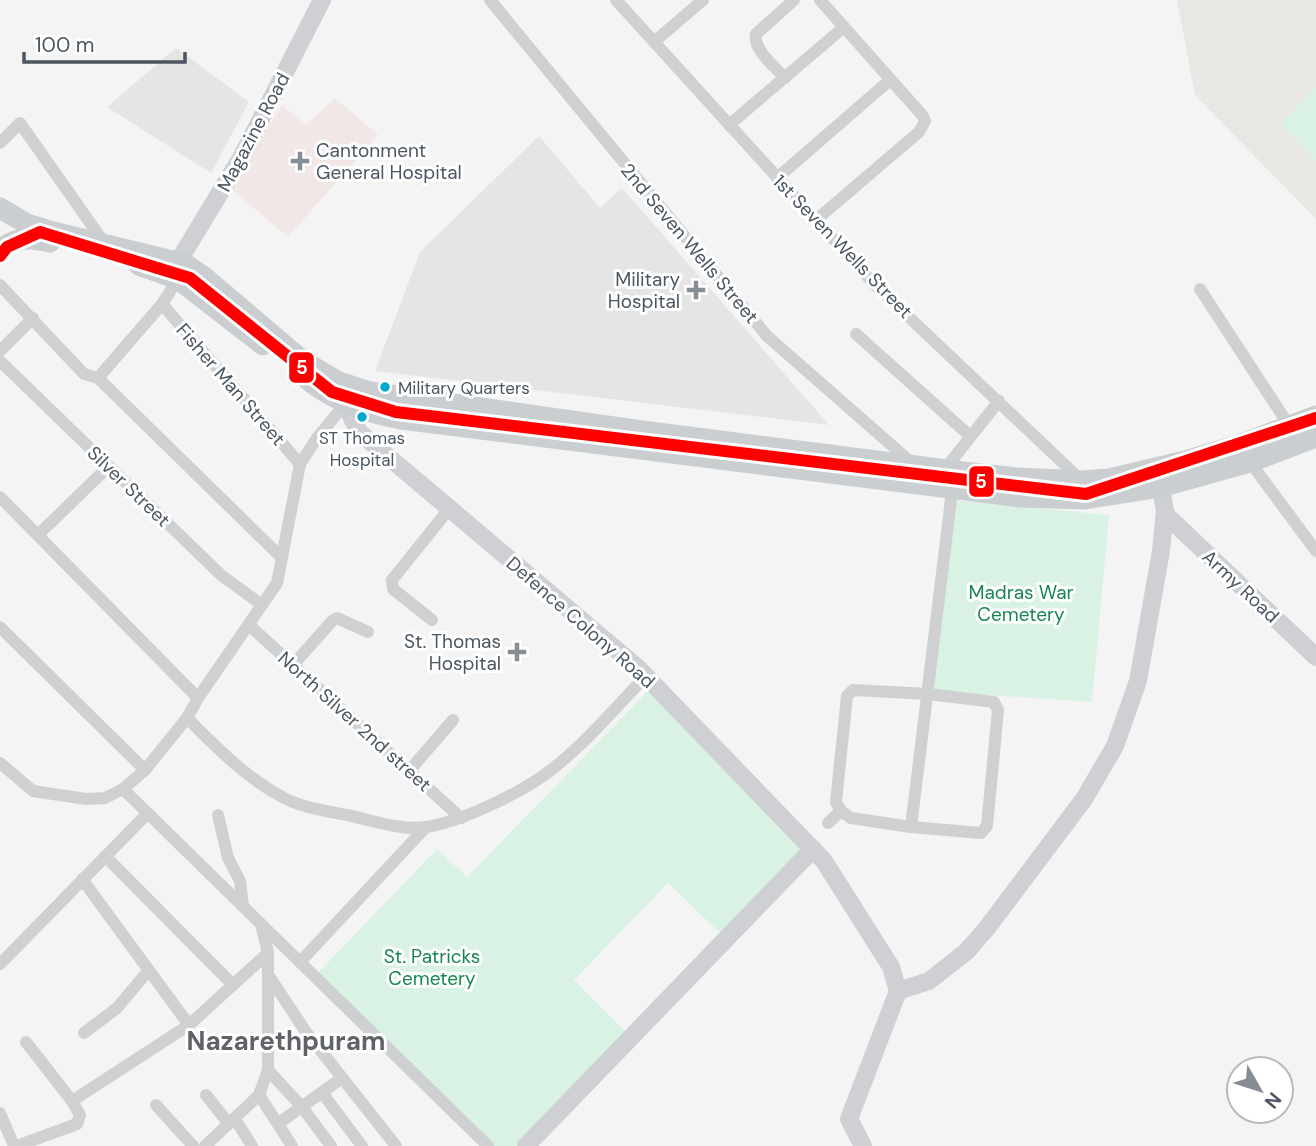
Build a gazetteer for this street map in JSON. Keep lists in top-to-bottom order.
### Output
{
  "streets": {
    "main road": ["Magazine Road", "Army Road", "Defence Colony Road"],
    "street": [
      "2nd Seven Wells Street",
      "1st Seven Wells Street",
      "Fisher Man Street",
      "Silver Street",
      "North Silver 2nd street"
    ]
  },
  "districts": ["Nazarethpuram"],
  "parks": ["Madras War Cemetery", "St. Patricks Cemetery"],
  "places": {
    "health": ["Cantonment General Hospital", "Military Hospital", "St. Thomas Hospital"],
    "other": ["Military Quarters", "ST Thomas Hospital"]
  },
  "lines": ["transit line 5"],
  "scale_bar": "100 m",
  "north": "bottom right"
}
